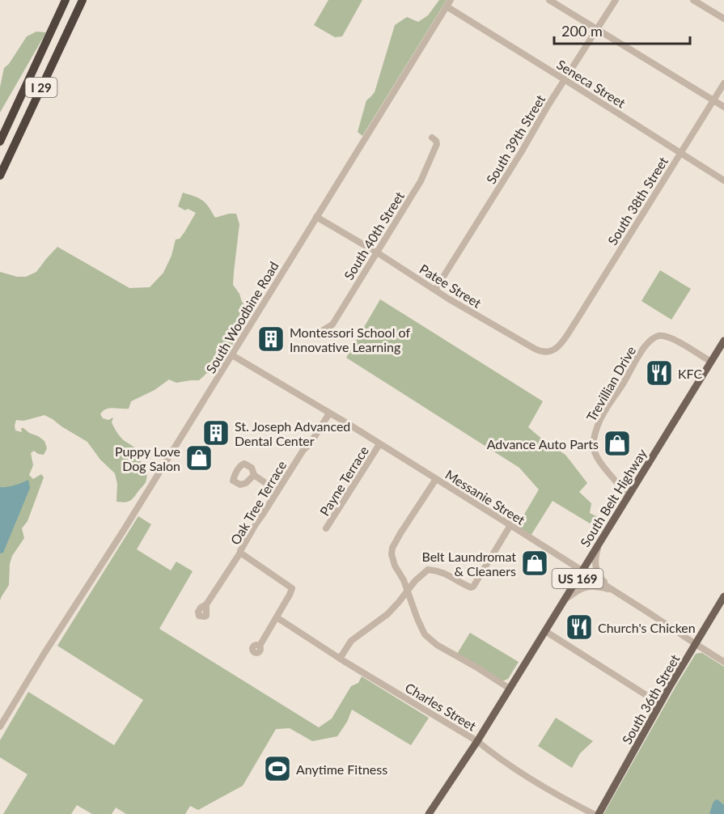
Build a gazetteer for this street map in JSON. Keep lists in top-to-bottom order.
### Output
{
  "streets": {
    "highway": ["I 29"],
    "main road": ["South Belt Highway", "US 169", "South 36th Street"],
    "street": [
      "Seneca Street",
      "South 39th Street",
      "South 38th Street",
      "South 40th Street",
      "Patee Street",
      "South Woodbine Road",
      "Trevillian Drive",
      "Payne Terrace",
      "Messanie Street",
      "Oak Tree Terrace",
      "Charles Street"
    ]
  },
  "crossings": [
    ["Seneca Street", "South 39th Street"],
    ["Seneca Street", "South 38th Street"],
    ["Seneca Street", "South Woodbine Road"],
    ["South 39th Street", "Patee Street"],
    ["South 38th Street", "Patee Street"],
    ["South 40th Street", "Patee Street"],
    ["Patee Street", "South Woodbine Road"],
    ["South Woodbine Road", "Messanie Street"],
    ["Trevillian Drive", "South Belt Highway"],
    ["Payne Terrace", "Messanie Street"],
    ["Messanie Street", "South Belt Highway"],
    ["Messanie Street", "Oak Tree Terrace"],
    ["Messanie Street", "South 36th Street"],
    ["South Belt Highway", "Charles Street"]
  ],
  "places": {
    "building": ["Montessori School of Innovative Learning", "St. Joseph Advanced Dental Center"],
    "restaurant": ["KFC", "Church's Chicken"],
    "shop": ["Advance Auto Parts", "Puppy Love Dog Salon", "Belt Laundromat & Cleaners"],
    "sports": ["Anytime Fitness"]
  },
  "scale_bar": "200 m"
}
